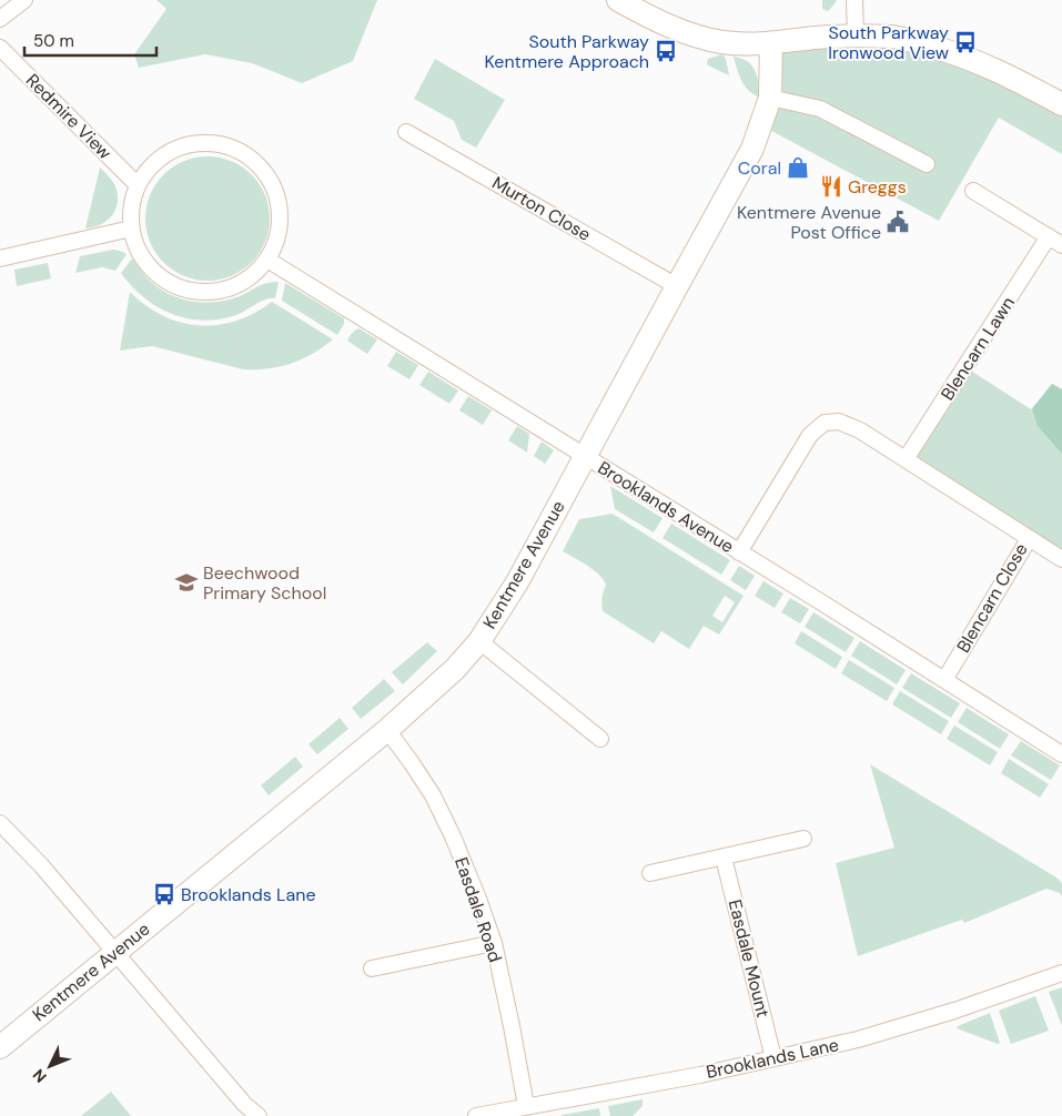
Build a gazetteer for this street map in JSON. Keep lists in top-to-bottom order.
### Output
{
  "streets": {
    "street": [
      "Redmire View",
      "Murton Close",
      "Blencarn Lawn",
      "Brooklands Avenue",
      "Kentmere Avenue",
      "Blencarn Close",
      "Easdale Road",
      "Easdale Mount",
      "Brooklands Lane"
    ]
  },
  "crossings": [
    ["Redmire View", "Brooklands Avenue"],
    ["Murton Close", "Kentmere Avenue"],
    ["Blencarn Lawn", "Blencarn Close"],
    ["Brooklands Avenue", "Kentmere Avenue"],
    ["Brooklands Avenue", "Blencarn Close"],
    ["Kentmere Avenue", "Easdale Road"],
    ["Easdale Road", "Brooklands Lane"],
    ["Easdale Mount", "Brooklands Lane"]
  ],
  "places": {
    "bus stop": ["South Parkway Ironwood View", "South Parkway Kentmere Approach", "Brooklands Lane"],
    "shop": ["Coral"],
    "restaurant": ["Greggs"],
    "public building": ["Kentmere Avenue Post Office"],
    "school or university": ["Beechwood Primary School"]
  },
  "scale_bar": "50 m",
  "north": "bottom left"
}
